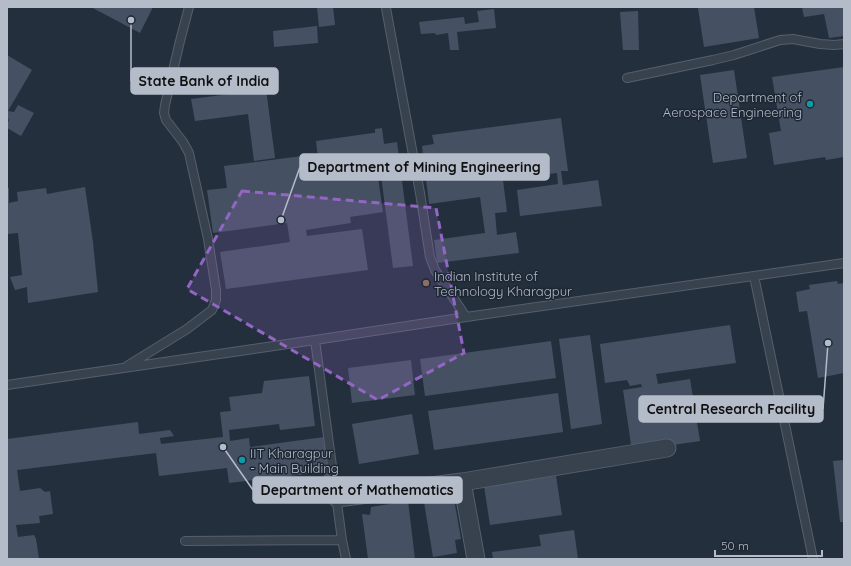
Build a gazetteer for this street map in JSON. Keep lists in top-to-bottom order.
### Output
{
  "places": [
    "State Bank of India",
    "Department of Aerospace Engineering",
    "Department of Mining Engineering",
    "Indian Institute of Technology Kharagpur",
    "Central Research Facility",
    "Department of Mathematics",
    "IIT Kharagpur - Main Building"
  ],
  "scale_bar": "50 m"
}
